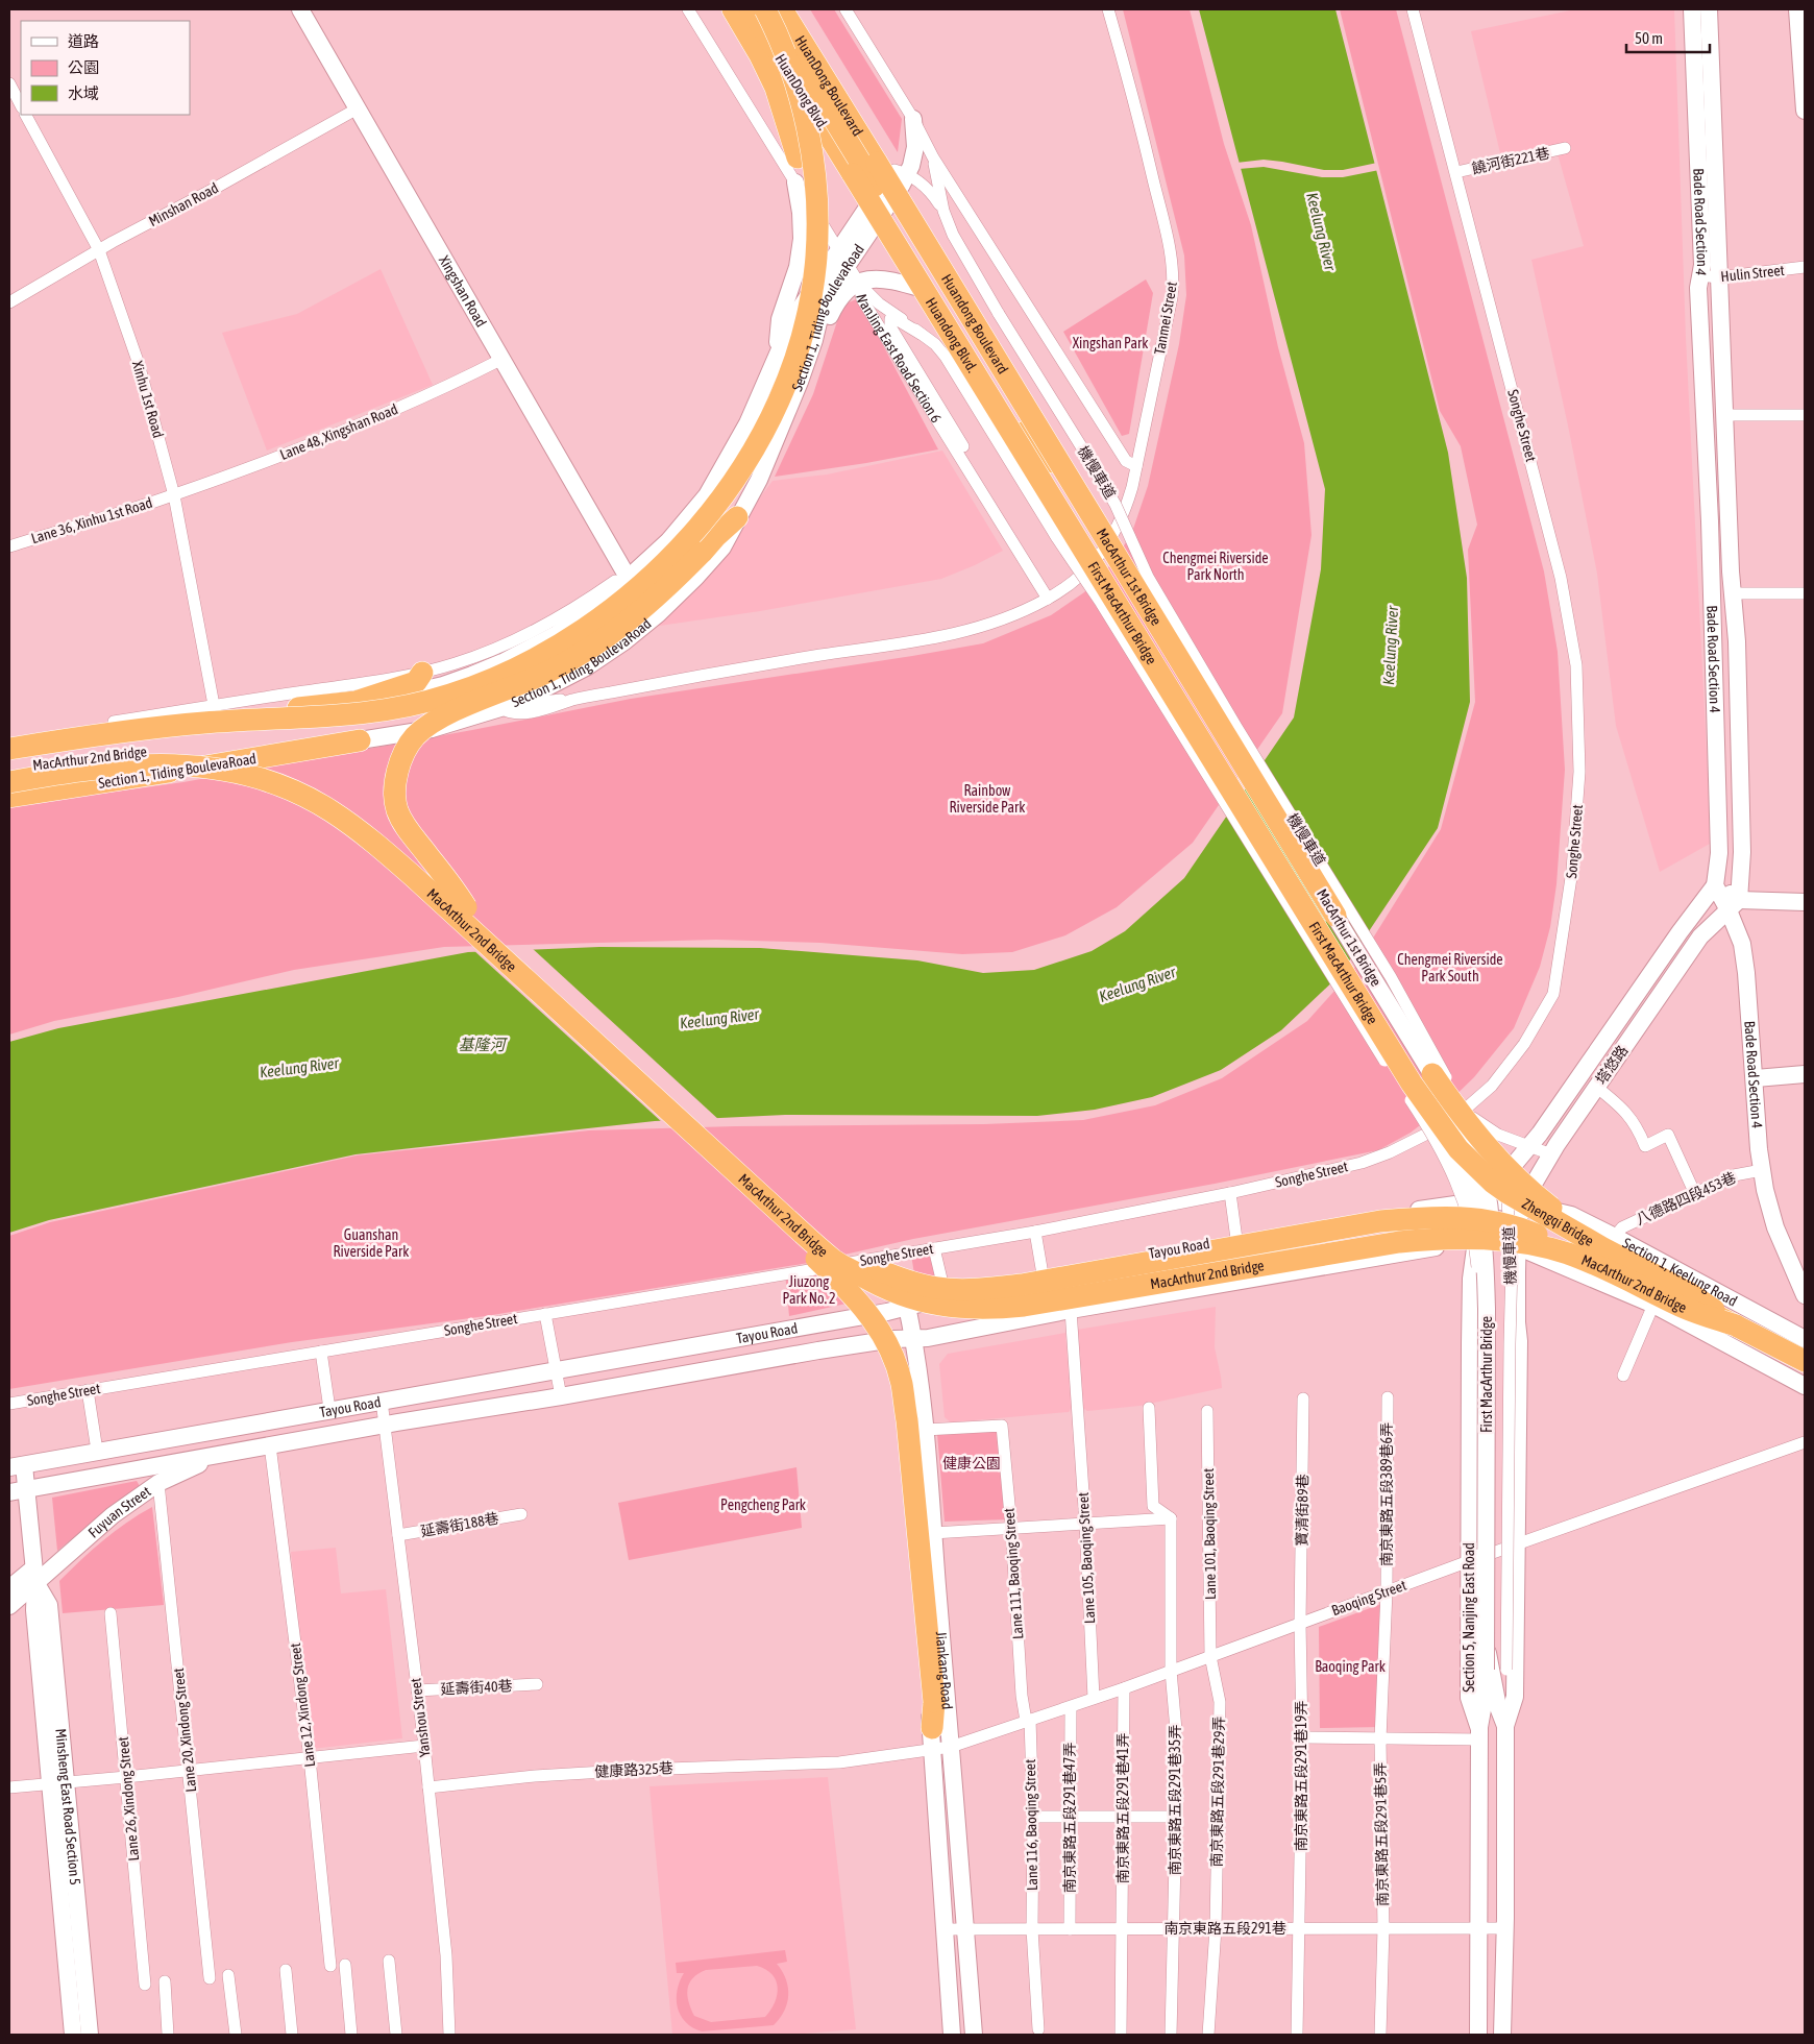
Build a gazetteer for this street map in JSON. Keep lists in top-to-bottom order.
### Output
{
  "streets": {
    "highway": [
      "Section 1, Tiding BoulevaRoad",
      "Huandong Boulevard",
      "Huandong Blvd.",
      "MacArthur 1st Bridge",
      "MacArthur 2nd Bridge",
      "Zhengqi Bridge"
    ],
    "main road": [
      "Bade Road Section 4",
      "Xingshan Road",
      "First MacArthur Bridge",
      "塔悠路",
      "Tayou Road",
      "Section 1, Keelung Road",
      "Fuyuan Street",
      "Section 5, Nanjing East Road",
      "Jiankang Road",
      "Minsheng East Road Section 5"
    ],
    "street": [
      "饒河街221巷",
      "Minshan Road",
      "Hulin Street",
      "Tanmei Street",
      "NanJing East Road Section 6",
      "Xinhu 1st Road",
      "Songhe Street",
      "Lane 48, Xingshan Road",
      "機慢車道",
      "Lane 36, Xinhu 1st Road",
      "八德路四段453巷",
      "南京東路五段389巷6弄",
      "寶清街89巷",
      "延壽街188巷",
      "Lane 101, Baoqing Street",
      "Lane 105, Baoqing Street",
      "Lane 111, Baoqing Street",
      "Baoqing Street",
      "延壽街40巷",
      "Lane 12, Xindong Street",
      "Yanshou Street",
      "Lane 20, Xindong Street",
      "南京東路五段291巷19弄",
      "南京東路五段291巷29弄",
      "Lane 26, Xindong Street",
      "南京東路五段291巷35弄",
      "南京東路五段291巷41弄",
      "南京東路五段291巷47弄",
      "Lane 116, Baoqing Street",
      "南京東路五段291巷5弄",
      "南京東路五段291巷"
    ]
  },
  "crossings": [
    ["饒河街221巷", "Songhe Street"],
    ["Minshan Road", "Xingshan Road"],
    ["Minshan Road", "Xinhu 1st Road"],
    ["Bade Road Section 4", "Hulin Street"],
    ["Bade Road Section 4", "塔悠路"],
    ["Bade Road Section 4", "八德路四段453巷"],
    ["Xingshan Road", "Section 1, Tiding BoulevaRoad"],
    ["Xingshan Road", "Lane 48, Xingshan Road"],
    ["Section 1, Tiding BoulevaRoad", "Tanmei Street"],
    ["Section 1, Tiding BoulevaRoad", "NanJing East Road Section 6"],
    ["Section 1, Tiding BoulevaRoad", "Xinhu 1st Road"],
    ["Section 1, Tiding BoulevaRoad", "機慢車道"],
    ["Section 1, Tiding BoulevaRoad", "First MacArthur Bridge"],
    ["Tanmei Street", "NanJing East Road Section 6"],
    ["Huandong Boulevard", "MacArthur 1st Bridge"],
    ["Huandong Blvd.", "MacArthur 1st Bridge"],
    ["Huandong Blvd.", "First MacArthur Bridge"],
    ["Xinhu 1st Road", "Lane 48, Xingshan Road"],
    ["Xinhu 1st Road", "Lane 36, Xinhu 1st Road"],
    ["Lane 48, Xingshan Road", "Lane 36, Xinhu 1st Road"],
    ["機慢車道", "First MacArthur Bridge"],
    ["MacArthur 1st Bridge", "MacArthur 2nd Bridge"],
    ["MacArthur 1st Bridge", "Zhengqi Bridge"],
    ["MacArthur 2nd Bridge", "Zhengqi Bridge"],
    ["MacArthur 2nd Bridge", "Tayou Road"],
    ["塔悠路", "Tayou Road"],
    ["塔悠路", "Section 1, Keelung Road"],
    ["塔悠路", "Section 5, Nanjing East Road"],
    ["八德路四段453巷", "Section 1, Keelung Road"],
    ["Tayou Road", "Section 1, Keelung Road"],
    ["Tayou Road", "Fuyuan Street"],
    ["Tayou Road", "Lane 105, Baoqing Street"],
    ["Tayou Road", "Section 5, Nanjing East Road"],
    ["Tayou Road", "Jiankang Road"],
    ["Tayou Road", "Lane 12, Xindong Street"],
    ["Tayou Road", "Yanshou Street"],
    ["Tayou Road", "Minsheng East Road Section 5"],
    ["南京東路五段389巷6弄", "Baoqing Street"],
    ["南京東路五段389巷6弄", "南京東路五段291巷5弄"],
    ["寶清街89巷", "Baoqing Street"],
    ["寶清街89巷", "南京東路五段291巷19弄"],
    ["Fuyuan Street", "Lane 20, Xindong Street"],
    ["Fuyuan Street", "Minsheng East Road Section 5"],
    ["延壽街188巷", "Yanshou Street"],
    ["Lane 101, Baoqing Street", "Baoqing Street"],
    ["Lane 101, Baoqing Street", "南京東路五段291巷29弄"],
    ["Lane 105, Baoqing Street", "Baoqing Street"],
    ["Lane 111, Baoqing Street", "Baoqing Street"],
    ["Lane 111, Baoqing Street", "Jiankang Road"],
    ["Lane 111, Baoqing Street", "Lane 116, Baoqing Street"],
    ["Baoqing Street", "Section 5, Nanjing East Road"],
    ["Baoqing Street", "Jiankang Road"],
    ["Baoqing Street", "Yanshou Street"],
    ["Baoqing Street", "南京東路五段291巷19弄"],
    ["Baoqing Street", "南京東路五段291巷29弄"],
    ["Baoqing Street", "南京東路五段291巷35弄"],
    ["Baoqing Street", "南京東路五段291巷41弄"],
    ["Baoqing Street", "南京東路五段291巷47弄"],
    ["Baoqing Street", "Lane 116, Baoqing Street"],
    ["Section 5, Nanjing East Road", "南京東路五段291巷"],
    ["Jiankang Road", "南京東路五段291巷"],
    ["延壽街40巷", "Yanshou Street"],
    ["南京東路五段291巷19弄", "南京東路五段291巷"],
    ["南京東路五段291巷29弄", "南京東路五段291巷"],
    ["南京東路五段291巷35弄", "南京東路五段291巷"],
    ["南京東路五段291巷41弄", "南京東路五段291巷"],
    ["南京東路五段291巷47弄", "南京東路五段291巷"],
    ["Lane 116, Baoqing Street", "南京東路五段291巷"],
    ["南京東路五段291巷5弄", "南京東路五段291巷"]
  ],
  "water": ["Keelung River", "基隆河"],
  "parks": [
    "Xingshan Park",
    "Chengmei Riverside Park North",
    "Rainbow Riverside Park",
    "Chengmei Riverside Park South",
    "Guanshan Riverside Park",
    "Jiuzong Park No. 2",
    "健康公園",
    "Pengcheng Park",
    "Baoqing Park"
  ],
  "legend": ["道路", "公園", "水域"],
  "scale_bar": "50 m"
}
